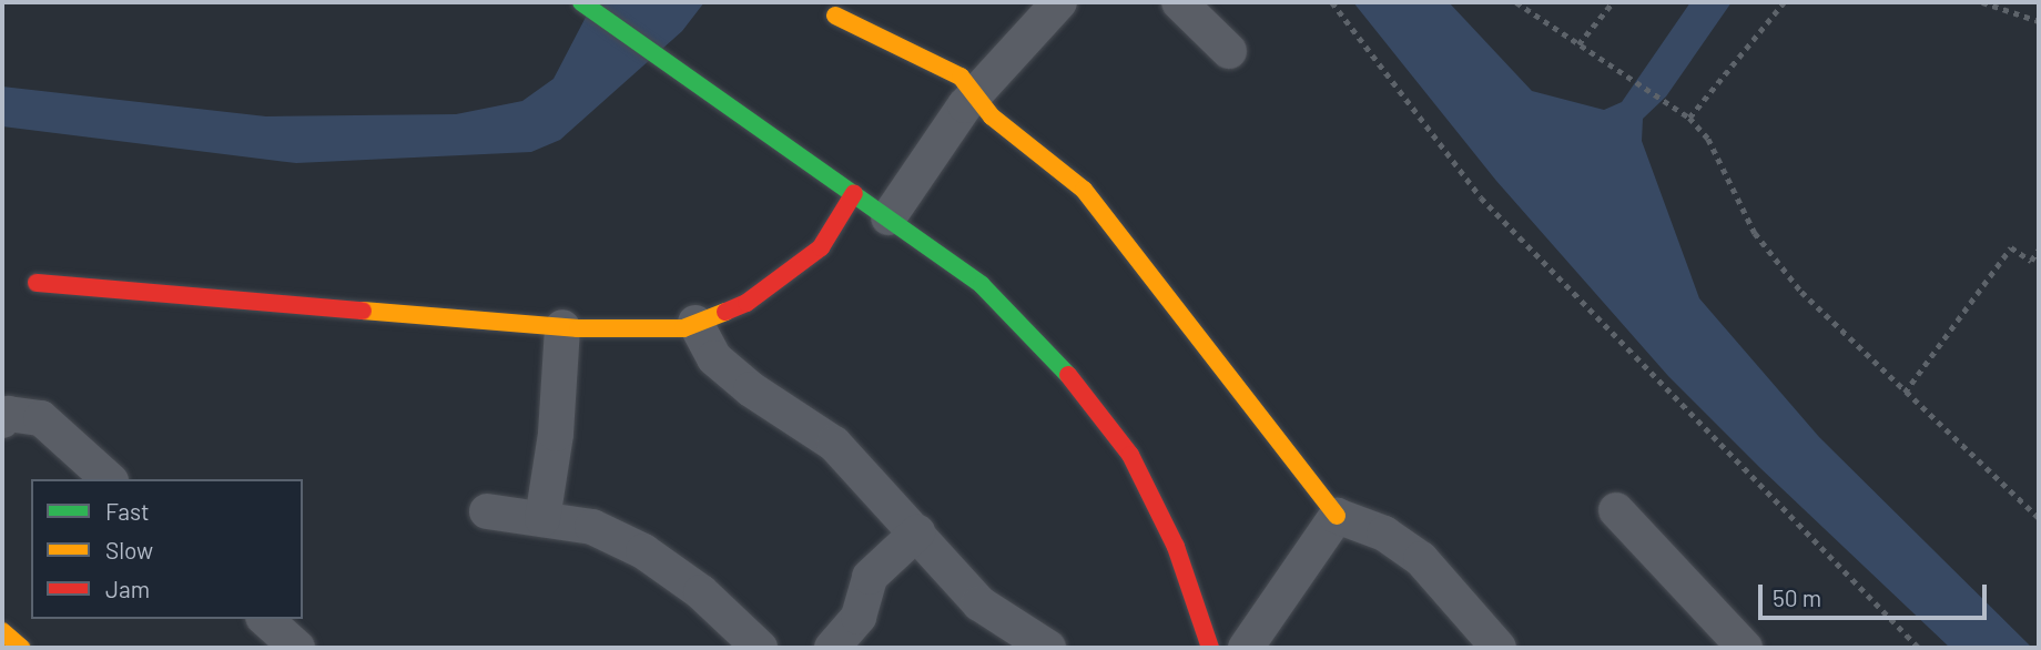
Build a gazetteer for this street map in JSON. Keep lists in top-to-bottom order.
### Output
{
  "legend": ["Fast", "Slow", "Jam"],
  "scale_bar": "50 m"
}
